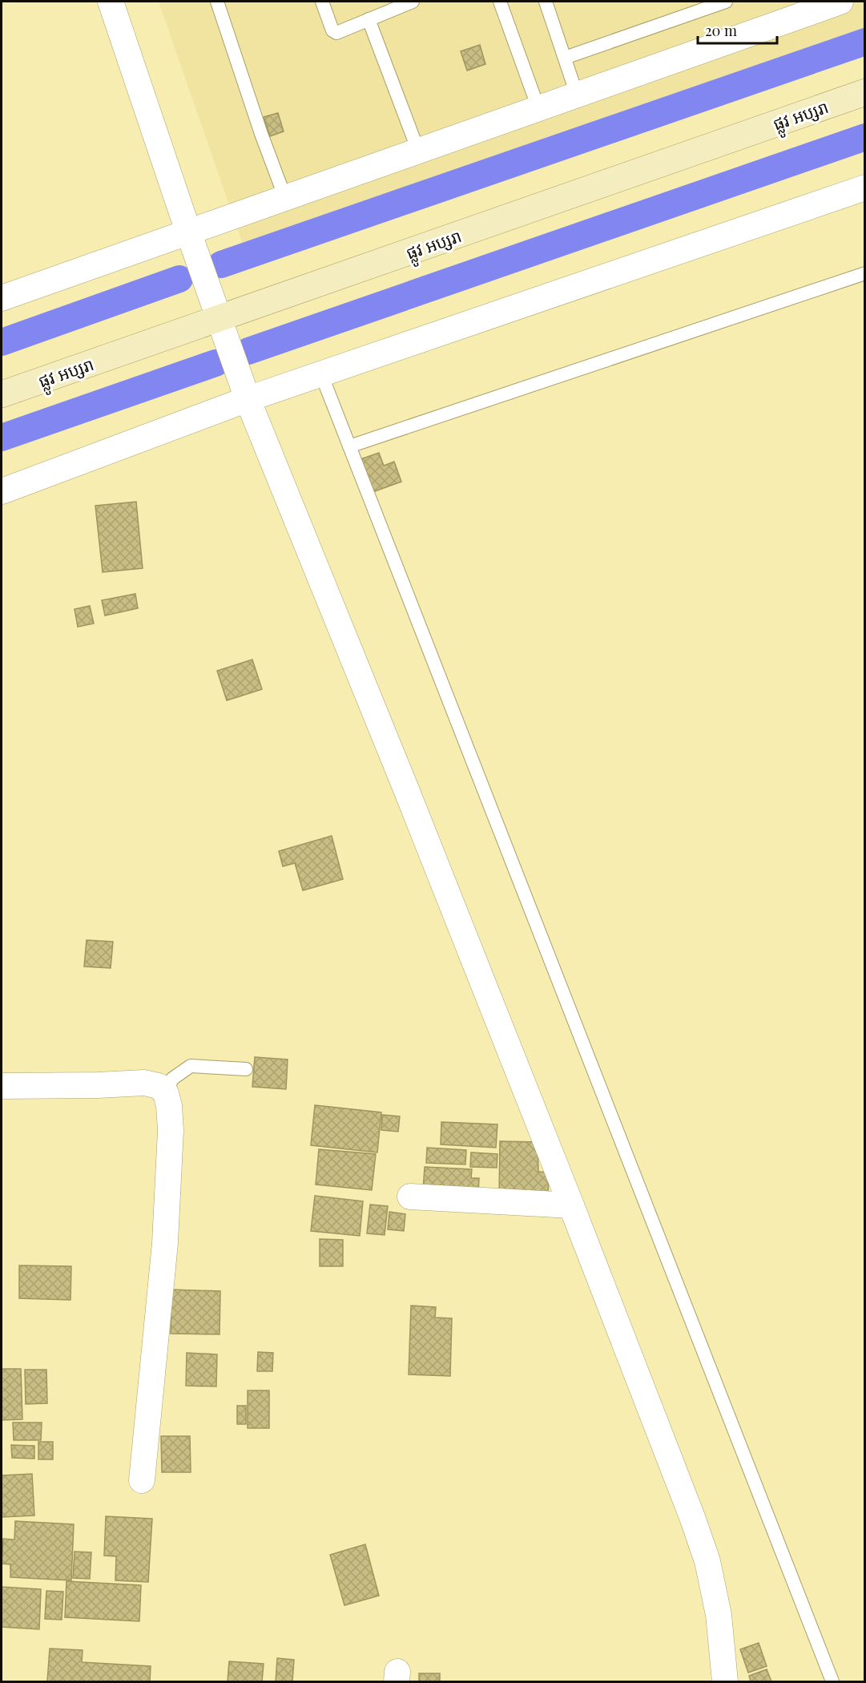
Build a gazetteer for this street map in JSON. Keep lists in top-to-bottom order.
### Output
{
  "streets": {
    "street": ["ផ្លូវ អប្សរា"]
  },
  "scale_bar": "20 m"
}
